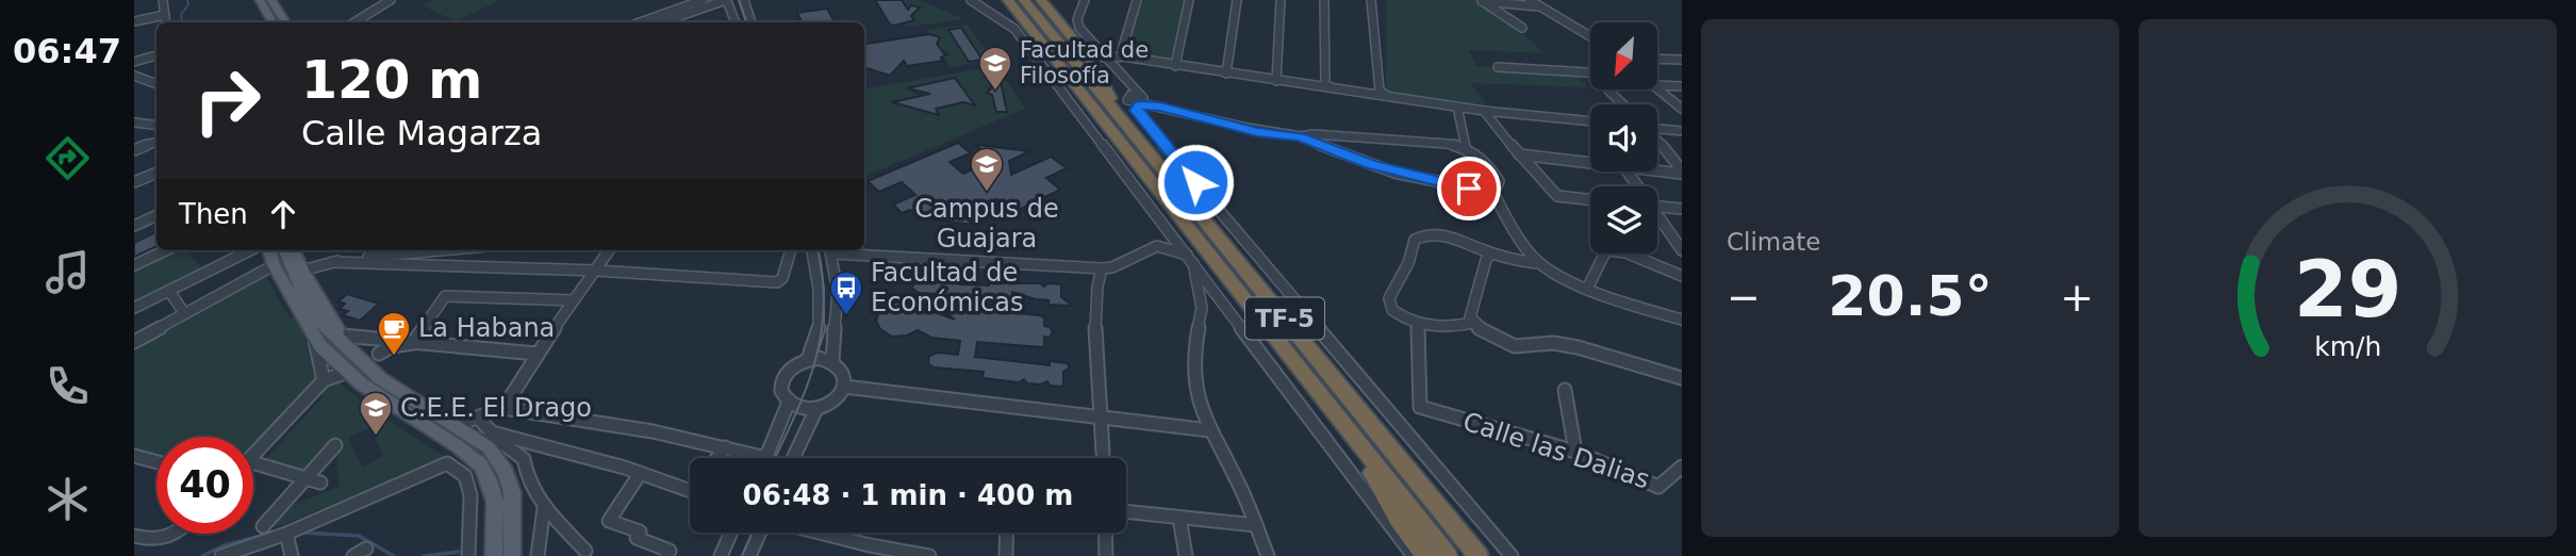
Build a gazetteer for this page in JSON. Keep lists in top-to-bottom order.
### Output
{
  "streets": {
    "highway": ["TF-5"],
    "street": ["Calle las Dalias"]
  },
  "places": {
    "school or university": ["Facultad de Filosofía", "Campus de Guajara", "C.E.E. El Drago"],
    "bus stop": ["Facultad de Económicas"],
    "cafe": ["La Habana"]
  },
  "north": "bottom left",
  "page": {
    "tabs": "06:47",
    "tile": "Climate",
    "turn": ["120 m", "Calle Magarza"],
    "then": "Then",
    "heat": ["−", "20.5°", "+"],
    "limit": "40",
    "trip": "06:48 · 1 min · 400 m",
    "gauge": ["29", "km/h"]
  }
}
